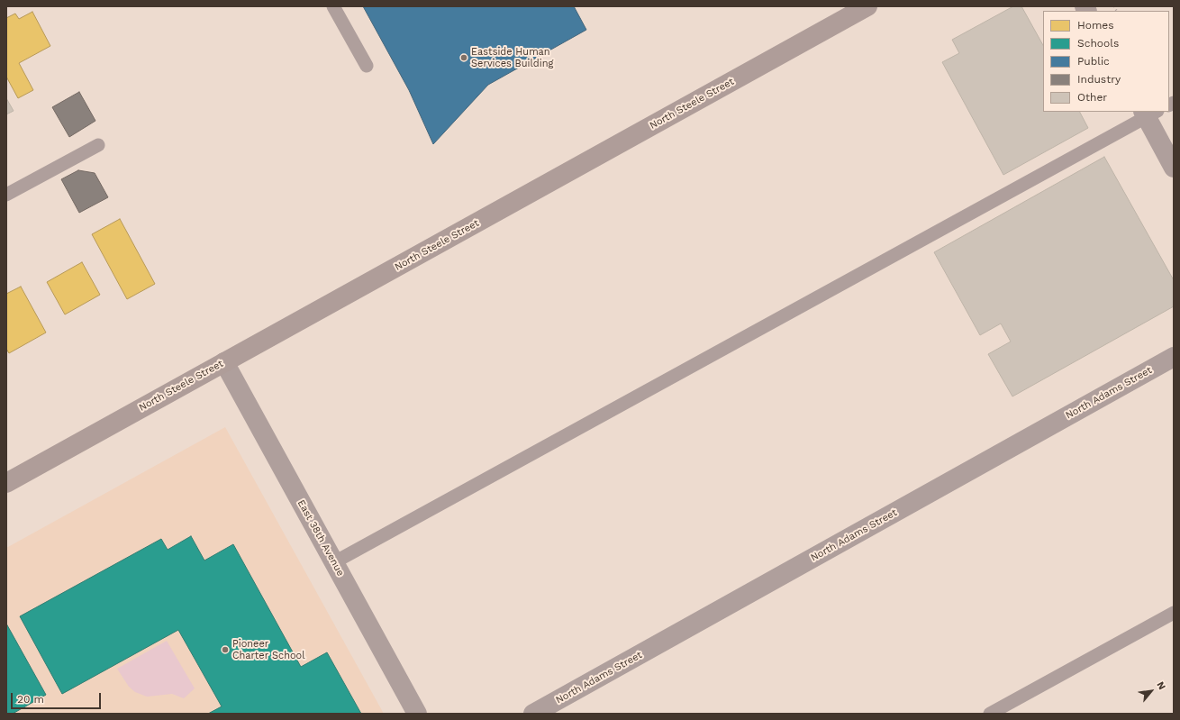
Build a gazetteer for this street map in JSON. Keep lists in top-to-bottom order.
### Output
{
  "streets": {
    "street": ["North Steele Street", "North Adams Street", "East 38th Avenue"]
  },
  "crossings": [
    ["North Steele Street", "East 38th Avenue"]
  ],
  "places": ["Eastside Human Services Building", "Pioneer Charter School"],
  "legend": [
    "Homes",
    "Schools",
    "Public",
    "Industry",
    "Other"
  ],
  "scale_bar": "20 m",
  "north": "top right"
}
